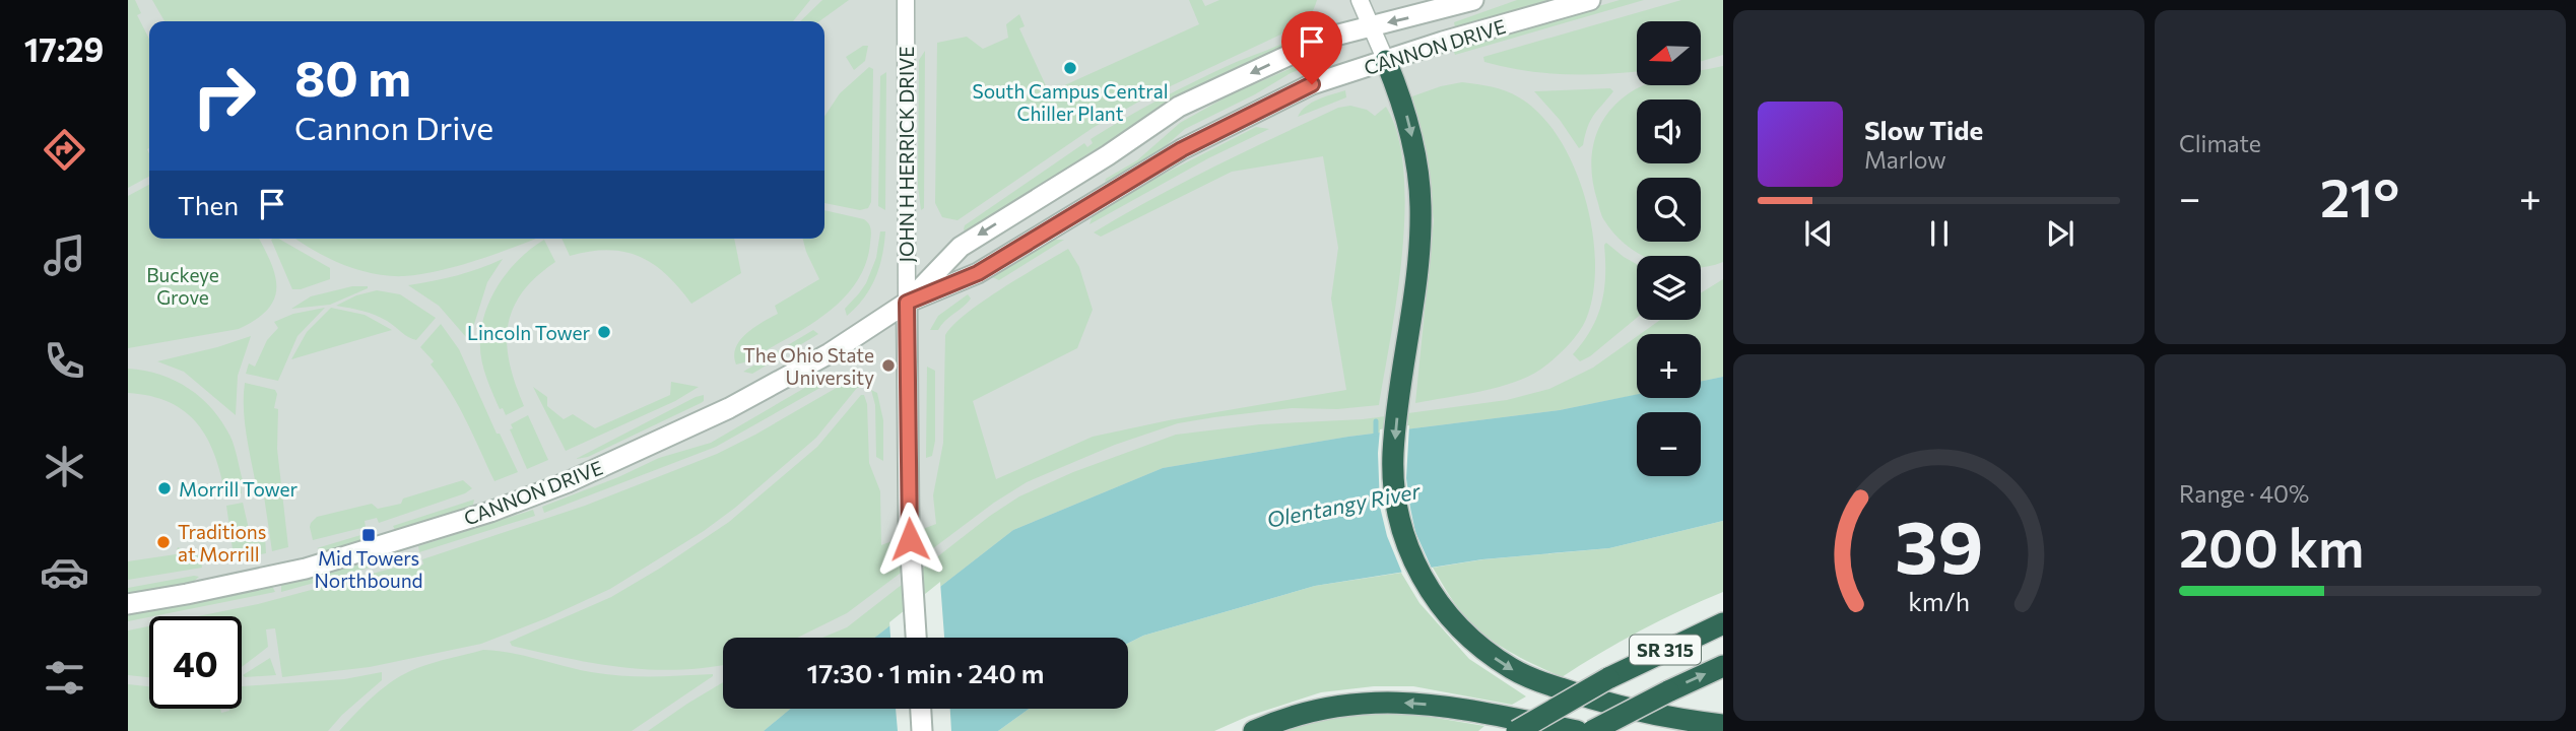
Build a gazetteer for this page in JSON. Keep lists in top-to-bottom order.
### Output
{
  "streets": {
    "highway": ["SR 315"],
    "street": ["CANNON DRIVE", "JOHN H HERRICK DRIVE"]
  },
  "crossings": [
    ["CANNON DRIVE", "JOHN H HERRICK DRIVE"]
  ],
  "water": ["Olentangy River"],
  "parks": ["Buckeye Grove"],
  "places": {
    "other": [
      "South Campus Central Chiller Plant",
      "Lincoln Tower",
      "The Ohio State University",
      "Morrill Tower",
      "Traditions at Morrill"
    ],
    "transit": ["Mid Towers Northbound"]
  },
  "north": "left",
  "page": {
    "tabs": "17:29",
    "tile": [
      "Climate",
      ["Range · 40%", "200 km"]
    ],
    "map_buttons": ["+", "−"],
    "turn": ["80 m", "Cannon Drive"],
    "song": ["Slow Tide", "Marlow"],
    "heat": ["−", "21°", "+"],
    "then": "Then",
    "limit": "40",
    "trip": "17:30 · 1 min · 240 m",
    "gauge": ["39", "km/h"]
  }
}
